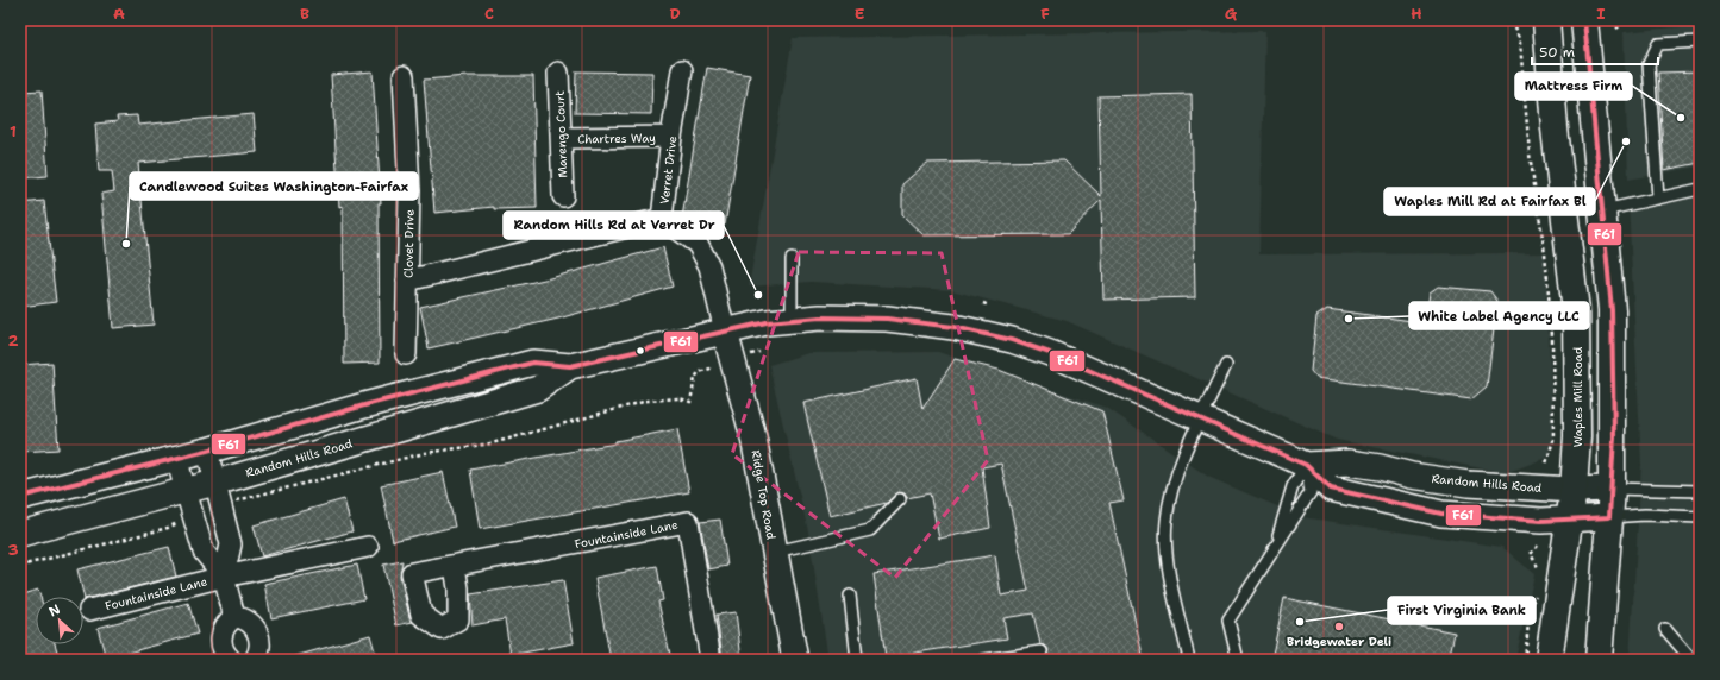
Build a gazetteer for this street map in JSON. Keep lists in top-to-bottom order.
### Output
{
  "streets": {
    "main road": ["Waples Mill Road"],
    "street": [
      "Marengo Court",
      "Chartres Way",
      "Verret Drive",
      "Clovet Drive",
      "Random Hills Road",
      "Ridge Top Road",
      "Fountainside Lane"
    ]
  },
  "crossings": [
    ["Marengo Court", "Chartres Way"],
    ["Chartres Way", "Verret Drive"],
    ["Verret Drive", "Random Hills Road"],
    ["Verret Drive", "Ridge Top Road"],
    ["Waples Mill Road", "Random Hills Road"],
    ["Random Hills Road", "Ridge Top Road"],
    ["Random Hills Road", "Fountainside Lane"]
  ],
  "places": [
    "Mattress Firm",
    "Waples Mill Rd at Fairfax Bl",
    "Candlewood Suites Washington-Fairfax",
    "Random Hills Rd at Verret Dr",
    "White Label Agency LLC",
    "First Virginia Bank",
    "Bridgewater Deli"
  ],
  "lines": ["transit line F61"],
  "scale_bar": "50 m",
  "north": "top left",
  "grid": {
    "columns": [
      "A",
      "B",
      "C",
      "D",
      "E",
      "F",
      "G",
      "H",
      "I"
    ],
    "rows": ["1", "2", "3"]
  }
}
